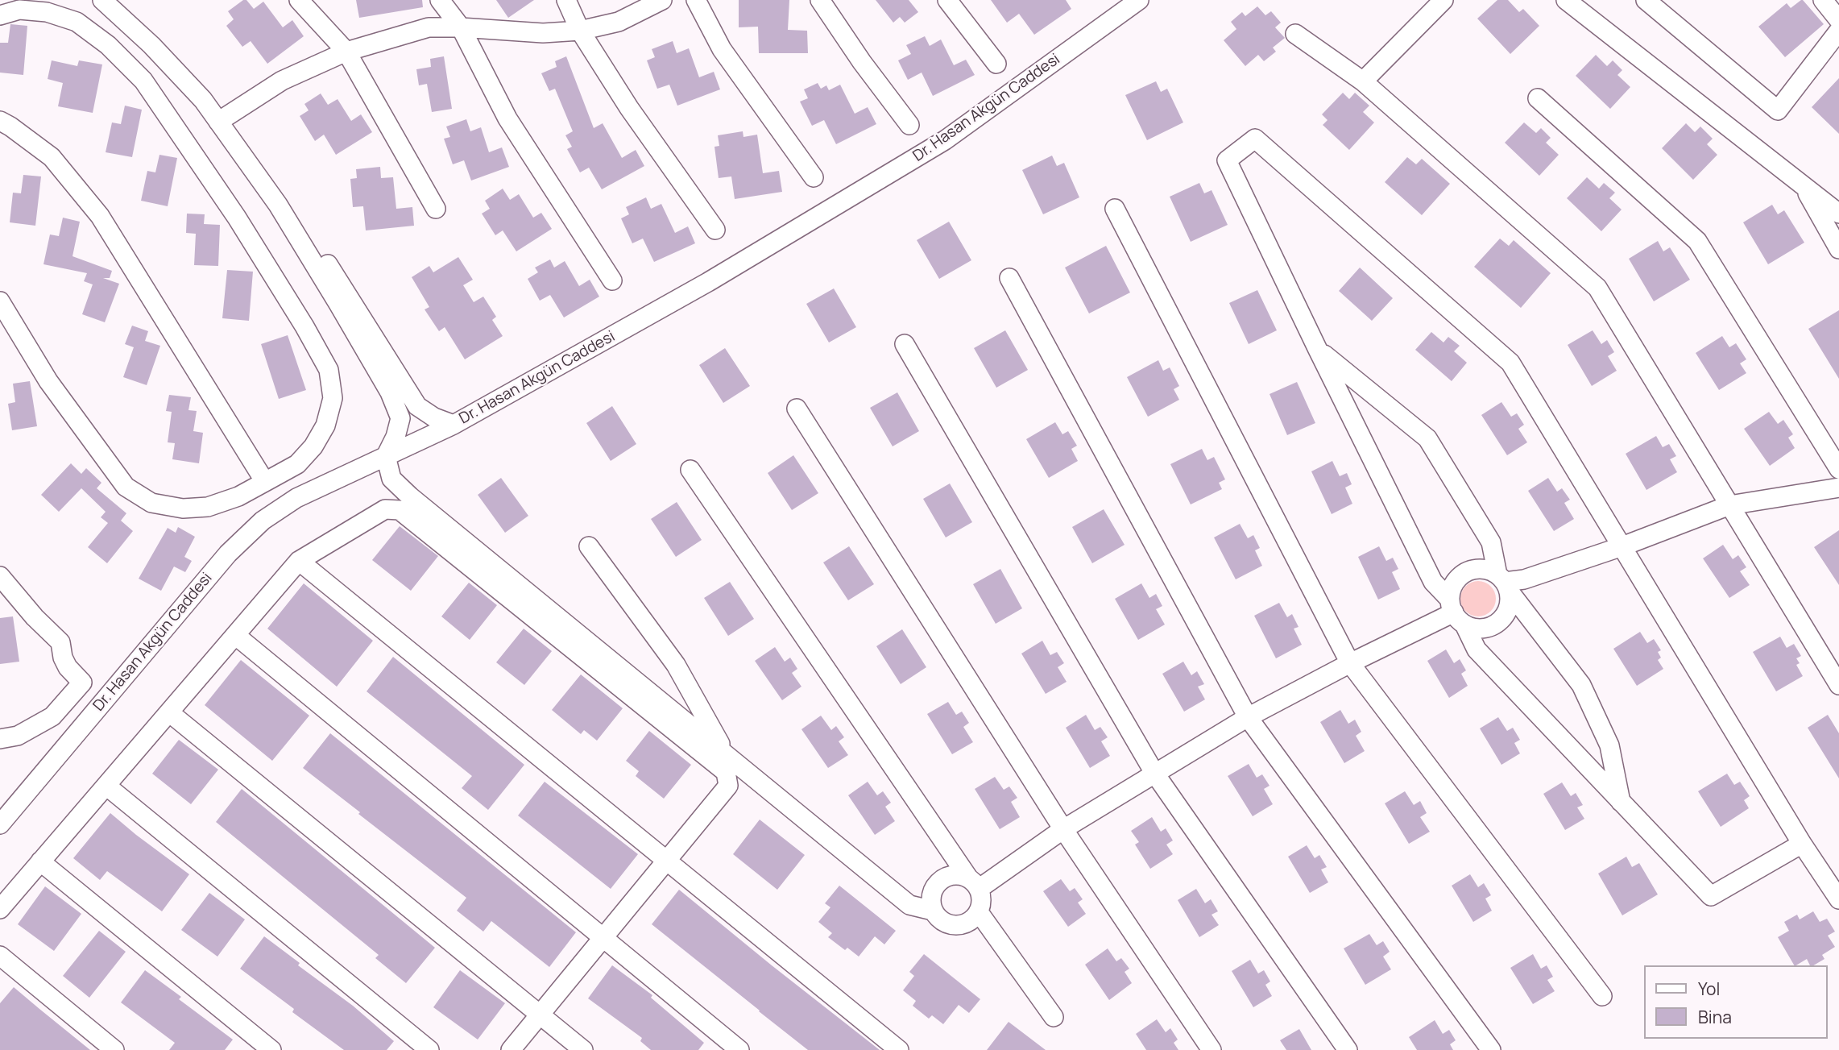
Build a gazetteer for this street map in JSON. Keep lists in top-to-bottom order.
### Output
{
  "streets": {
    "street": ["Dr. Hasan Akgün Caddesi"]
  },
  "legend": ["Yol", "Bina"]
}
